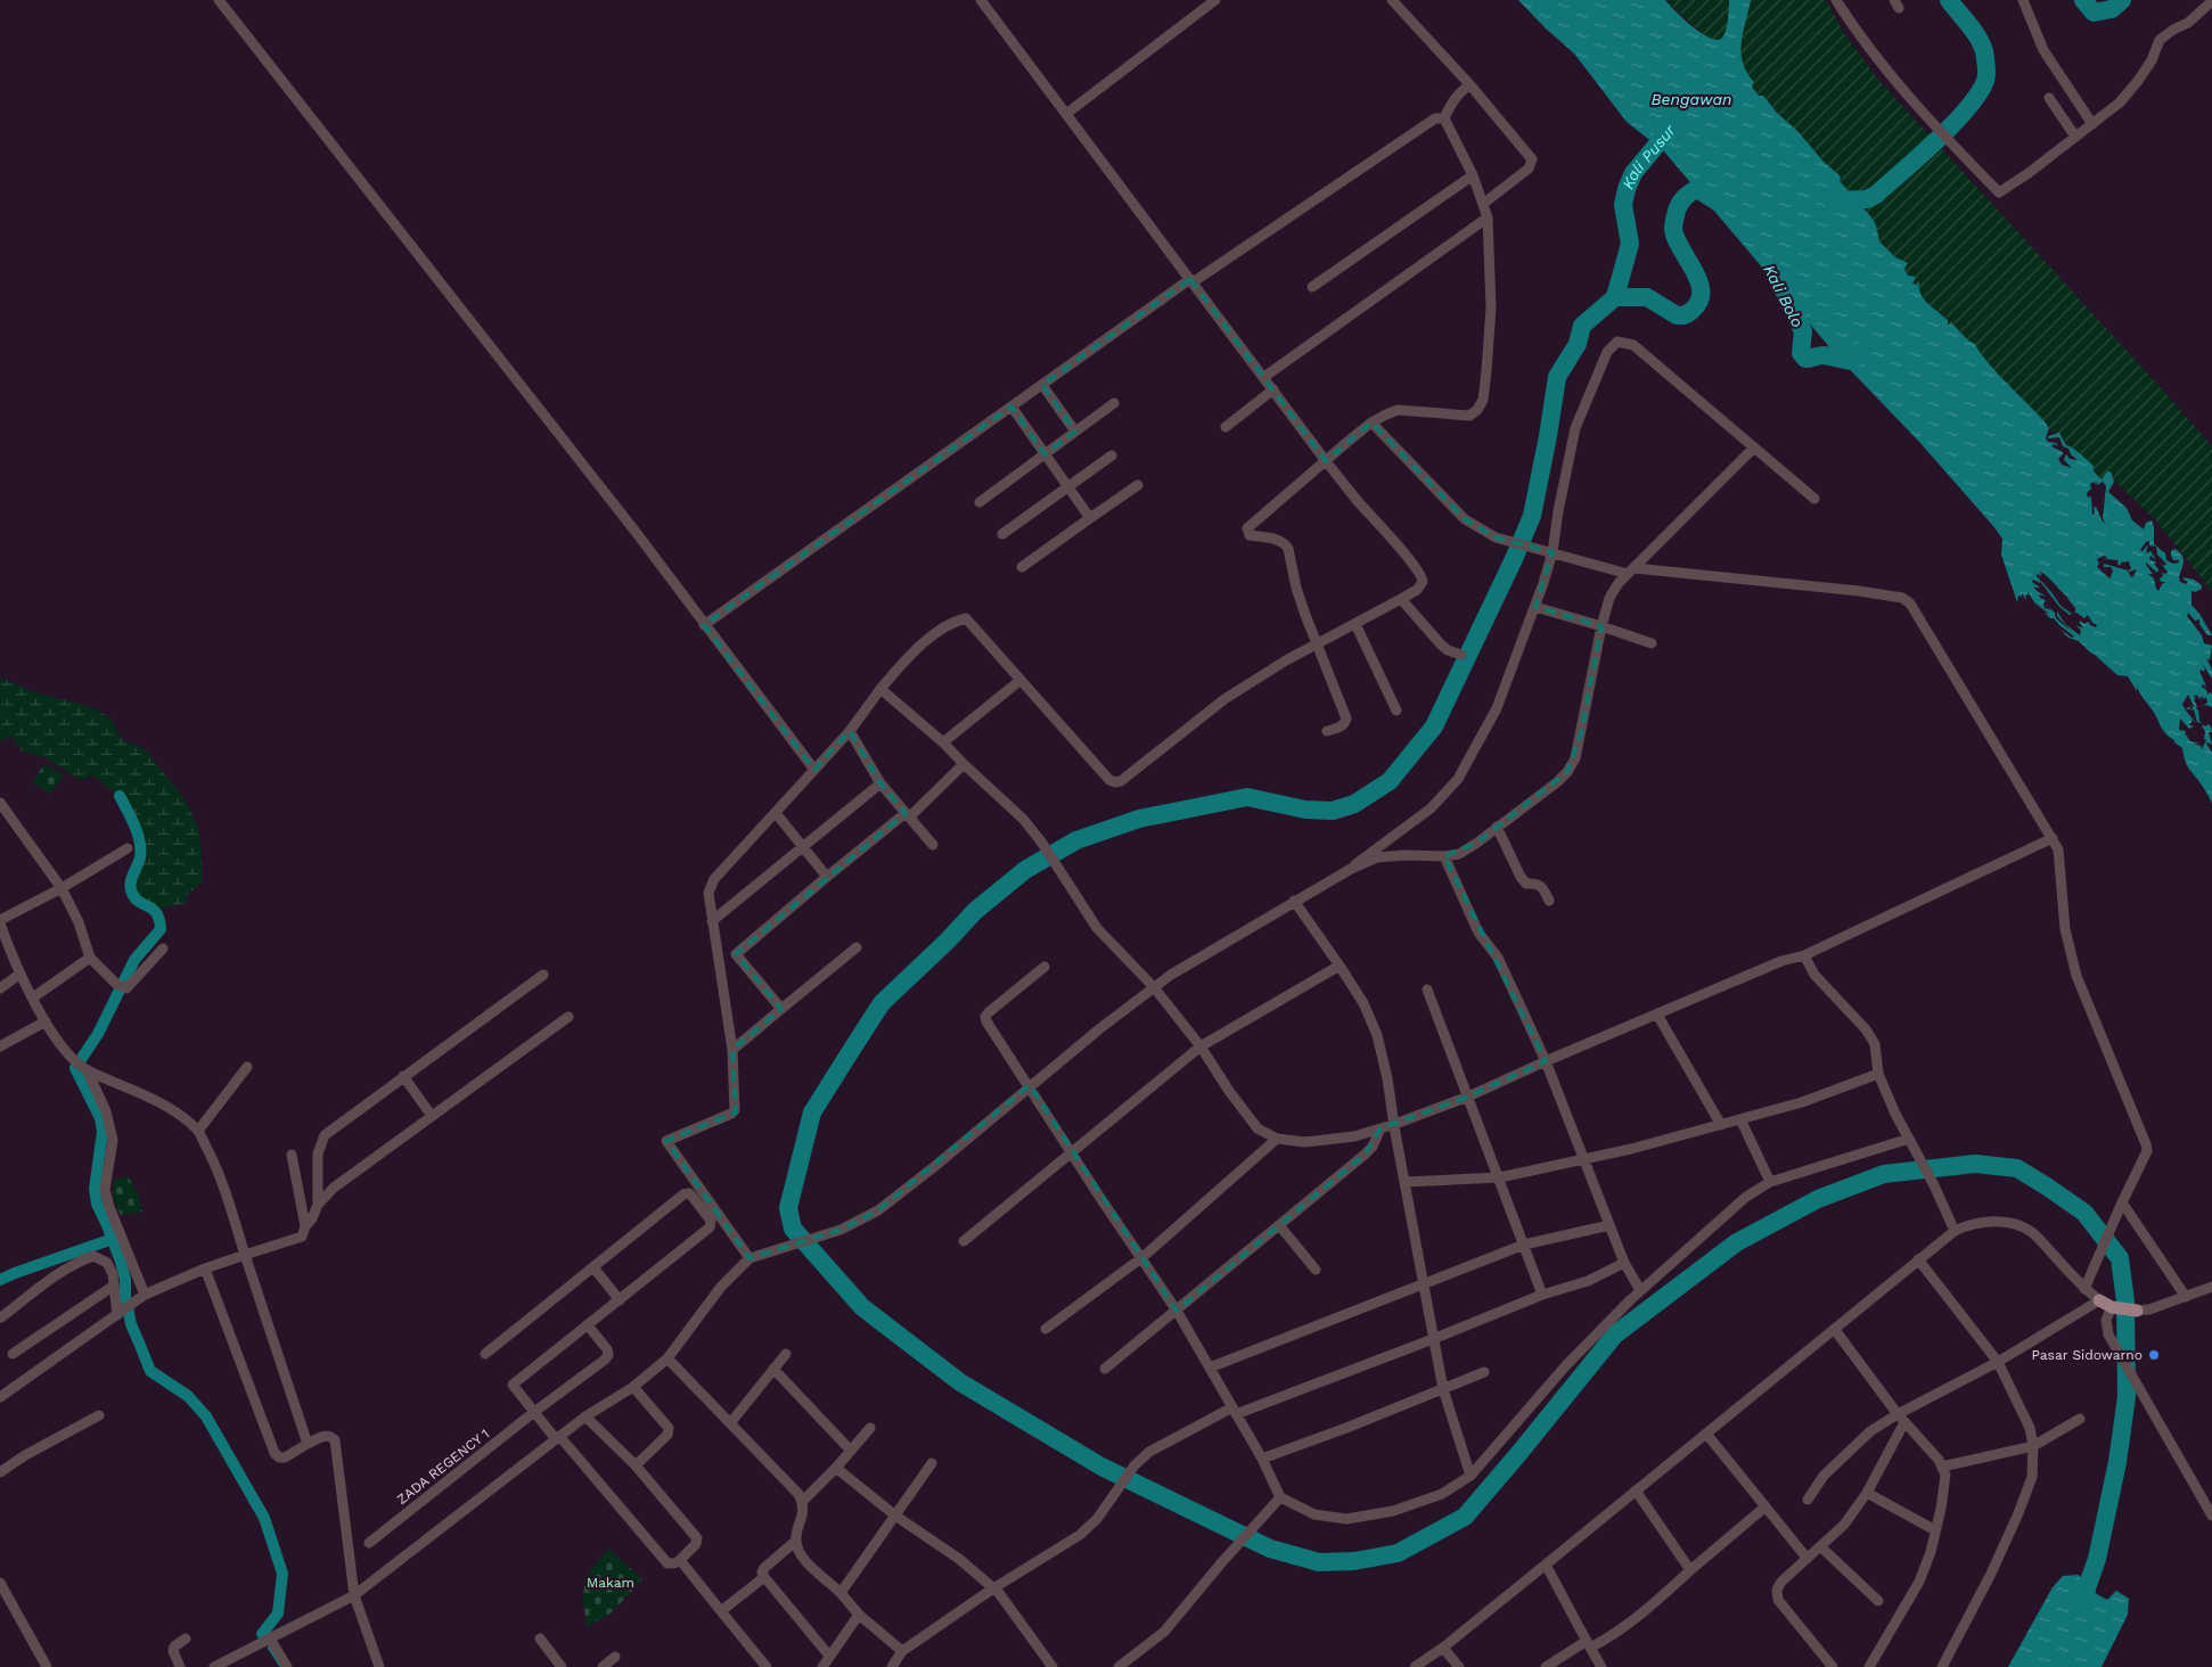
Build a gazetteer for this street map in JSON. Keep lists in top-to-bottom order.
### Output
{
  "streets": {
    "street": ["ZADA REGENCY 1"]
  },
  "water": ["Bengawan", "Kali Pusur", "Kali Bolo"],
  "parks": ["Makam"],
  "places": ["Pasar Sidowarno"]
}
